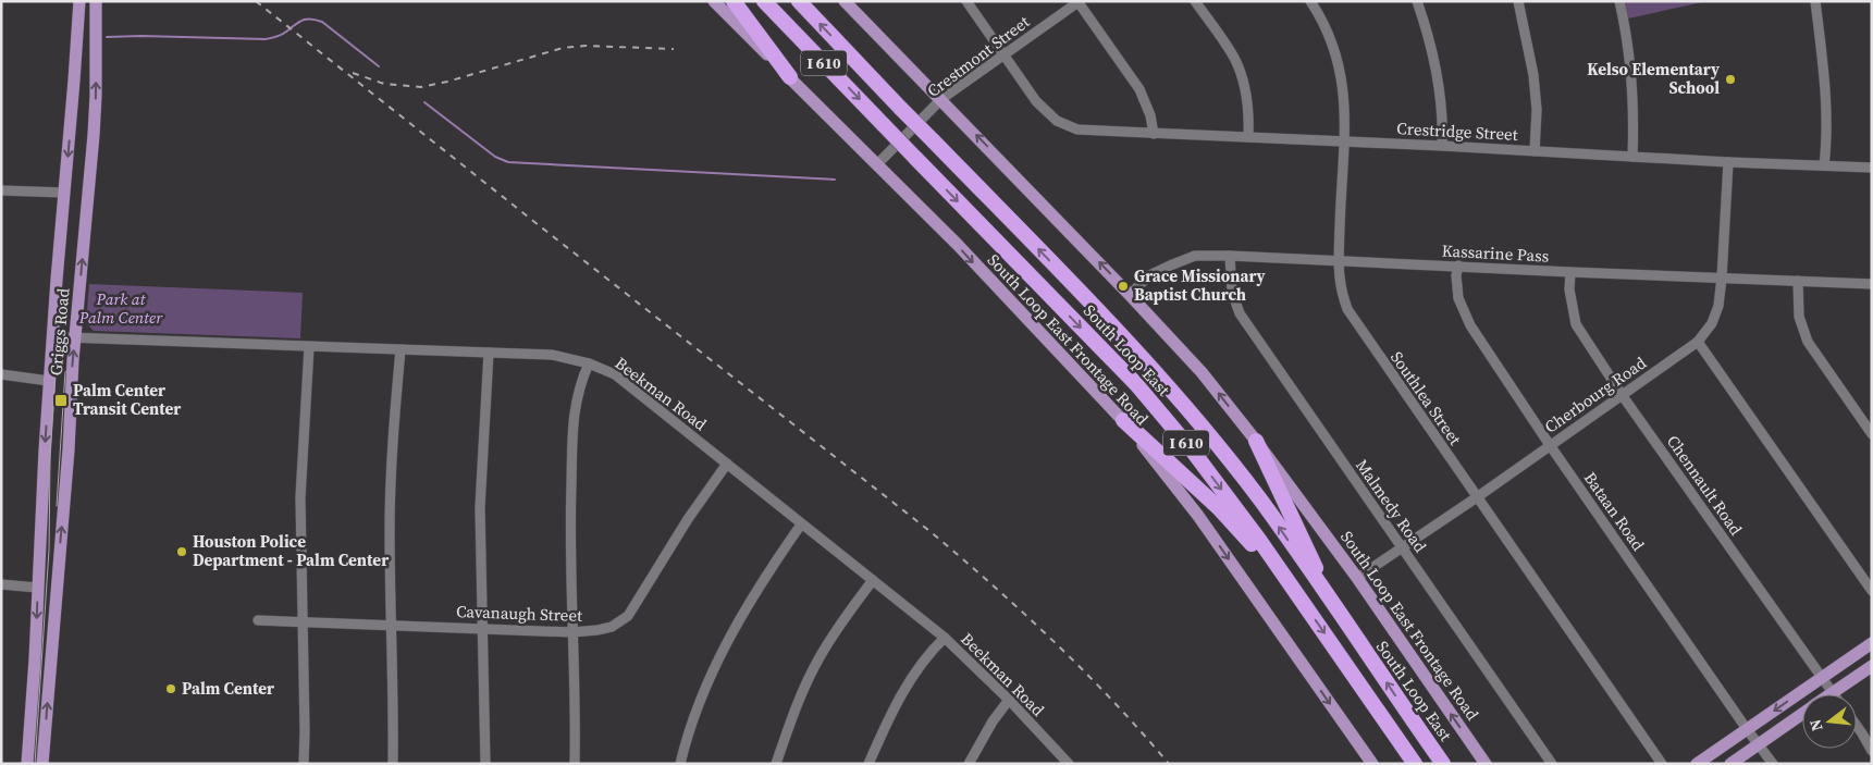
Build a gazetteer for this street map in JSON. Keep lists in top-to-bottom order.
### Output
{
  "streets": {
    "highway": ["I 610", "South Loop East"],
    "main road": ["Griggs Road", "South Loop East Frontage Road"],
    "street": [
      "Crestmont Street",
      "Crestridge Street",
      "Kassarine Pass",
      "Beekman Road",
      "Cherbourg Road",
      "Southlea Street",
      "Chennault Road",
      "Malmedy Road",
      "Bataan Road",
      "Cavanaugh Street"
    ]
  },
  "crossings": [
    ["Crestmont Street", "Crestridge Street"],
    ["Crestmont Street", "South Loop East Frontage Road"],
    ["Crestridge Street", "Cherbourg Road"],
    ["Crestridge Street", "Southlea Street"],
    ["Kassarine Pass", "South Loop East Frontage Road"],
    ["Kassarine Pass", "Cherbourg Road"],
    ["Kassarine Pass", "Southlea Street"],
    ["Kassarine Pass", "Chennault Road"],
    ["Kassarine Pass", "Malmedy Road"],
    ["Kassarine Pass", "Bataan Road"],
    ["Griggs Road", "Beekman Road"],
    ["South Loop East Frontage Road", "Cherbourg Road"],
    ["Beekman Road", "Cavanaugh Street"],
    ["Cherbourg Road", "Southlea Street"],
    ["Cherbourg Road", "Chennault Road"],
    ["Cherbourg Road", "Malmedy Road"],
    ["Cherbourg Road", "Bataan Road"]
  ],
  "parks": ["Park at Palm Center"],
  "places": {
    "other": [
      "Kelso Elementary School",
      "Grace Missionary Baptist Church",
      "Houston Police Department - Palm Center",
      "Palm Center"
    ],
    "transit": ["Palm Center Transit Center"]
  },
  "north": "left"
}
